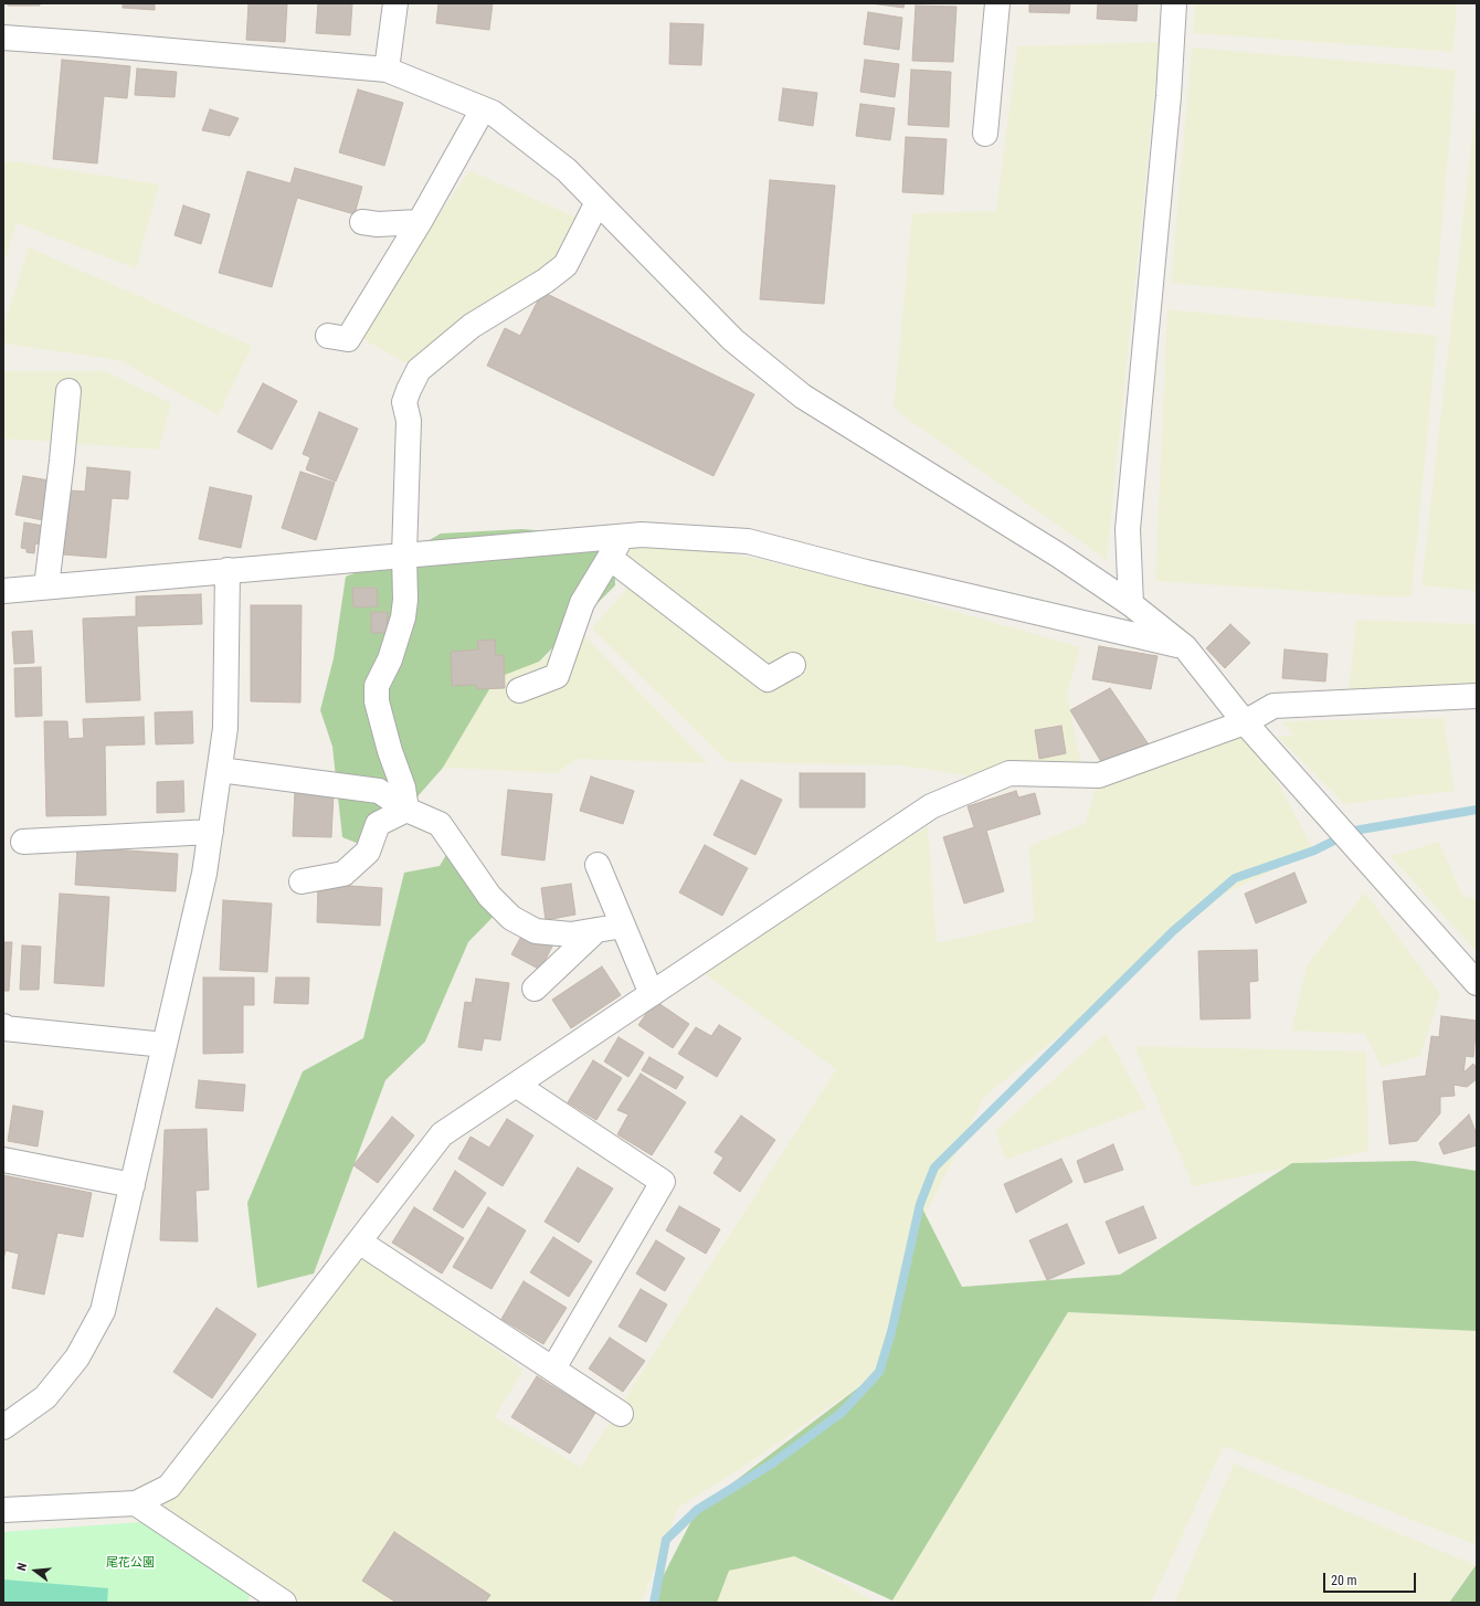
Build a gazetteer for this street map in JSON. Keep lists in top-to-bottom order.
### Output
{
  "parks": ["尾花公園"],
  "scale_bar": "20 m",
  "north": "left"
}
